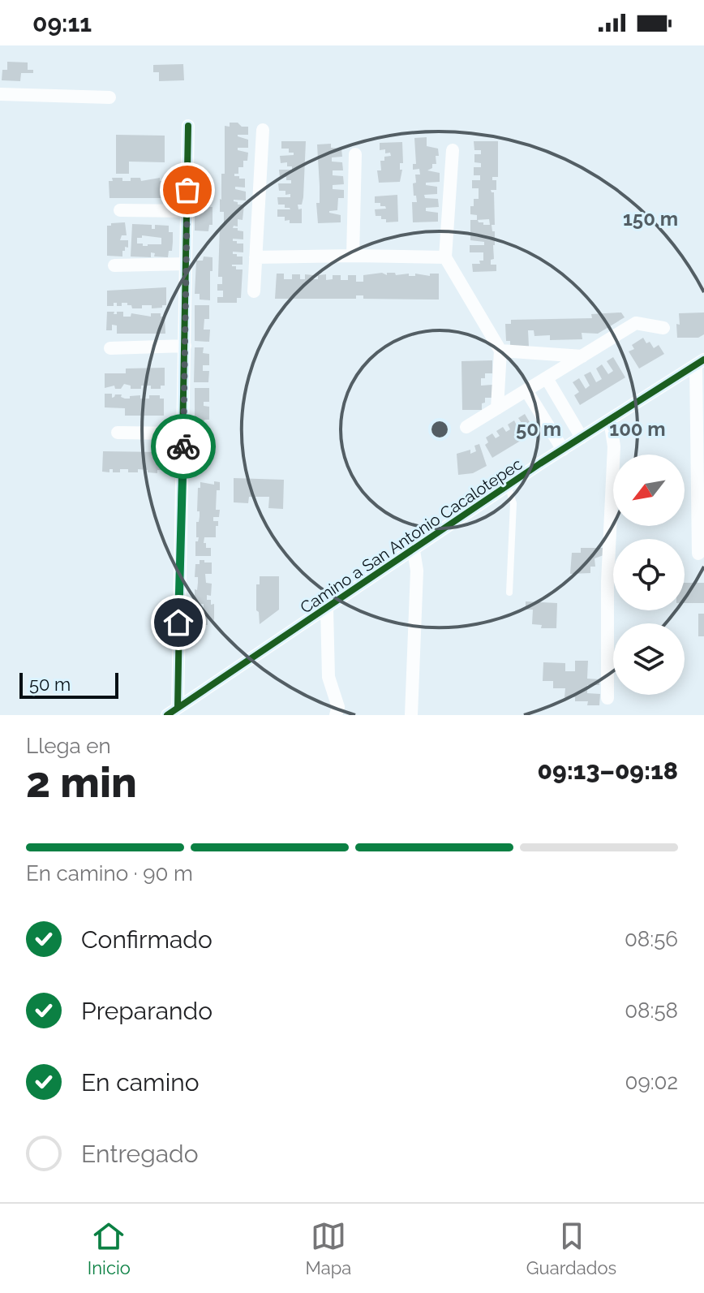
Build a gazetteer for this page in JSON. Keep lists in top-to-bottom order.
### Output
{
  "streets": {
    "street": ["Camino a San Antonio Cacalotepec"]
  },
  "scale_bar": "50 m",
  "north": "bottom left",
  "page": {
    "status": "09:11",
    "scale": "50 m",
    "heading": ["2 min", "Llega en", "09:13–09:18"],
    "bar": "En camino · 90 m",
    "list": [
      ["Confirmado", "08:56"],
      ["Preparando", "08:58"],
      ["En camino", "09:02"],
      "Entregado"
    ],
    "tabs": ["Inicio", "Mapa", "Guardados"]
  },
  "rings": ["150 m", "50 m", "100 m"]
}
